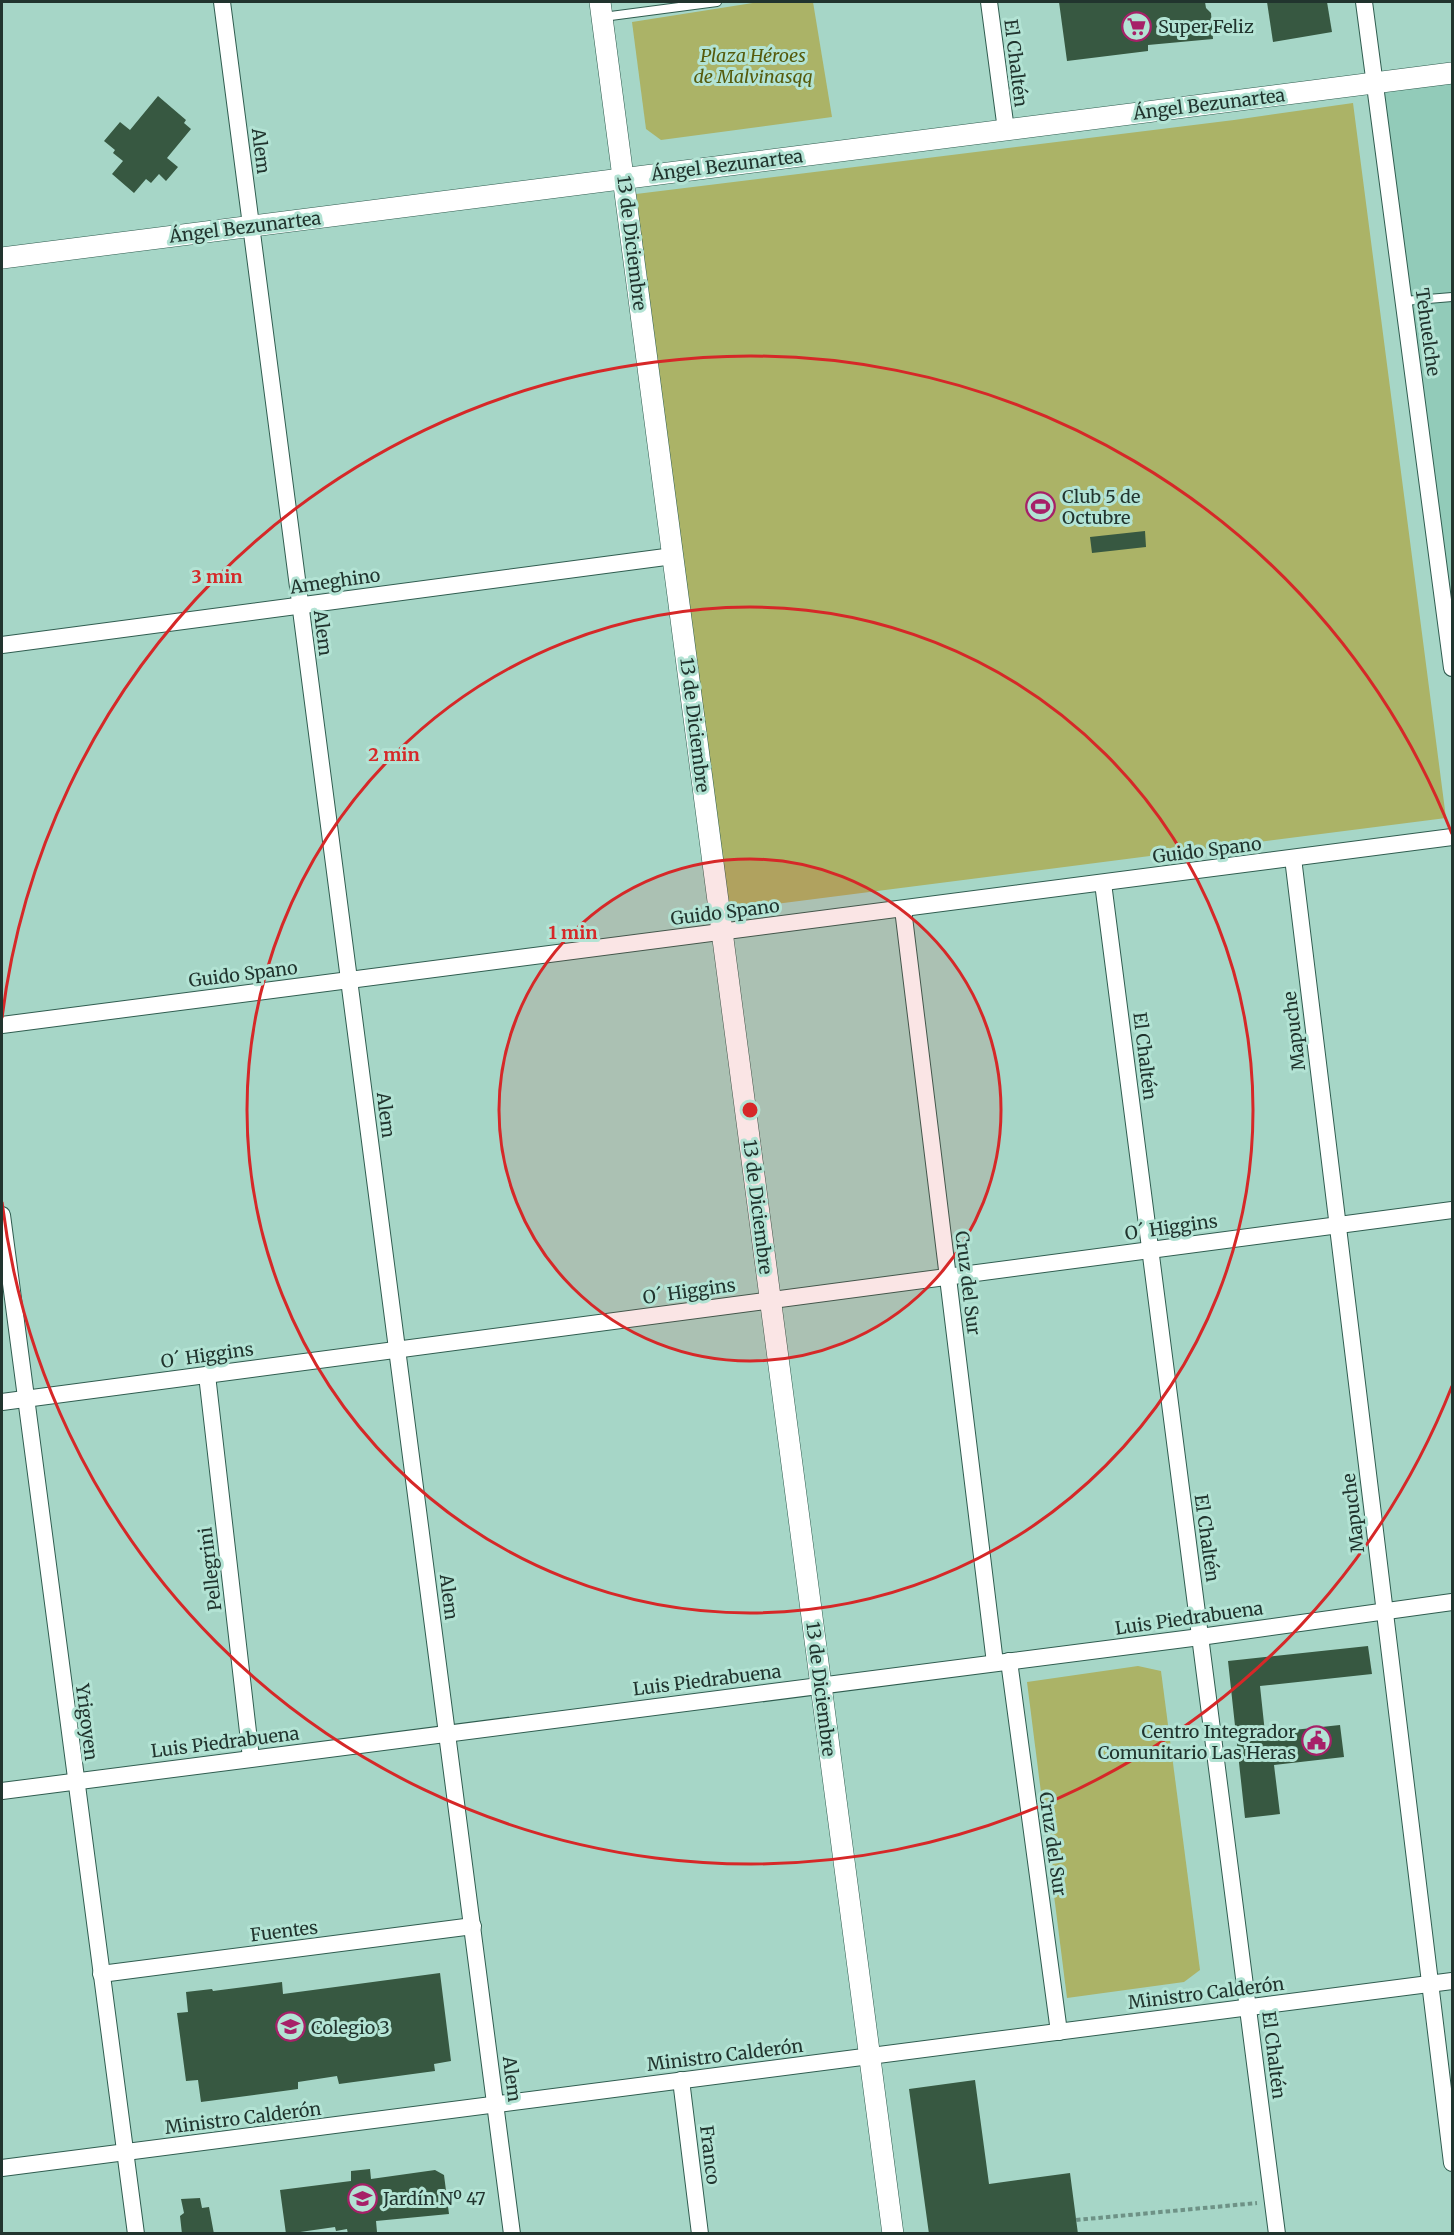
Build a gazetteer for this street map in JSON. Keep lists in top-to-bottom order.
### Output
{
  "streets": {
    "street": [
      "El Chaltén",
      "Ángel Bezunartea",
      "Alem",
      "13 de Diciembre",
      "Tehuelche",
      "Ameghino",
      "Guido Spano",
      "Mapuche",
      "O´ Higgins",
      "Cruz del Sur",
      "Pellegrini",
      "Luis Piedrabuena",
      "Yrigoyen",
      "Fuentes",
      "Ministro Calderón",
      "Franco"
    ]
  },
  "crossings": [
    ["El Chaltén", "Ángel Bezunartea"],
    ["El Chaltén", "Guido Spano"],
    ["El Chaltén", "O´ Higgins"],
    ["El Chaltén", "Luis Piedrabuena"],
    ["El Chaltén", "Ministro Calderón"],
    ["Ángel Bezunartea", "Alem"],
    ["Ángel Bezunartea", "13 de Diciembre"],
    ["Ángel Bezunartea", "Tehuelche"],
    ["Alem", "Ameghino"],
    ["Alem", "Guido Spano"],
    ["Alem", "O´ Higgins"],
    ["Alem", "Luis Piedrabuena"],
    ["Alem", "Fuentes"],
    ["Alem", "Ministro Calderón"],
    ["13 de Diciembre", "Ameghino"],
    ["13 de Diciembre", "Guido Spano"],
    ["13 de Diciembre", "O´ Higgins"],
    ["13 de Diciembre", "Luis Piedrabuena"],
    ["13 de Diciembre", "Ministro Calderón"],
    ["Guido Spano", "Mapuche"],
    ["Guido Spano", "Cruz del Sur"],
    ["Mapuche", "O´ Higgins"],
    ["Mapuche", "Luis Piedrabuena"],
    ["Mapuche", "Ministro Calderón"],
    ["O´ Higgins", "Cruz del Sur"],
    ["O´ Higgins", "Pellegrini"],
    ["O´ Higgins", "Yrigoyen"],
    ["Cruz del Sur", "Luis Piedrabuena"],
    ["Cruz del Sur", "Ministro Calderón"],
    ["Pellegrini", "Luis Piedrabuena"],
    ["Luis Piedrabuena", "Yrigoyen"],
    ["Yrigoyen", "Fuentes"],
    ["Yrigoyen", "Ministro Calderón"],
    ["Ministro Calderón", "Franco"]
  ],
  "parks": ["Plaza Héroes de Malvinasqq"],
  "places": {
    "supermarket": ["Super Feliz"],
    "sports": ["Club 5 de Octubre"],
    "public building": ["Centro Integrador Comunitario Las Heras"],
    "school or university": ["Colegio 3", "Jardín Nº 47"]
  },
  "rings": ["3 min", "2 min", "1 min"]
}
